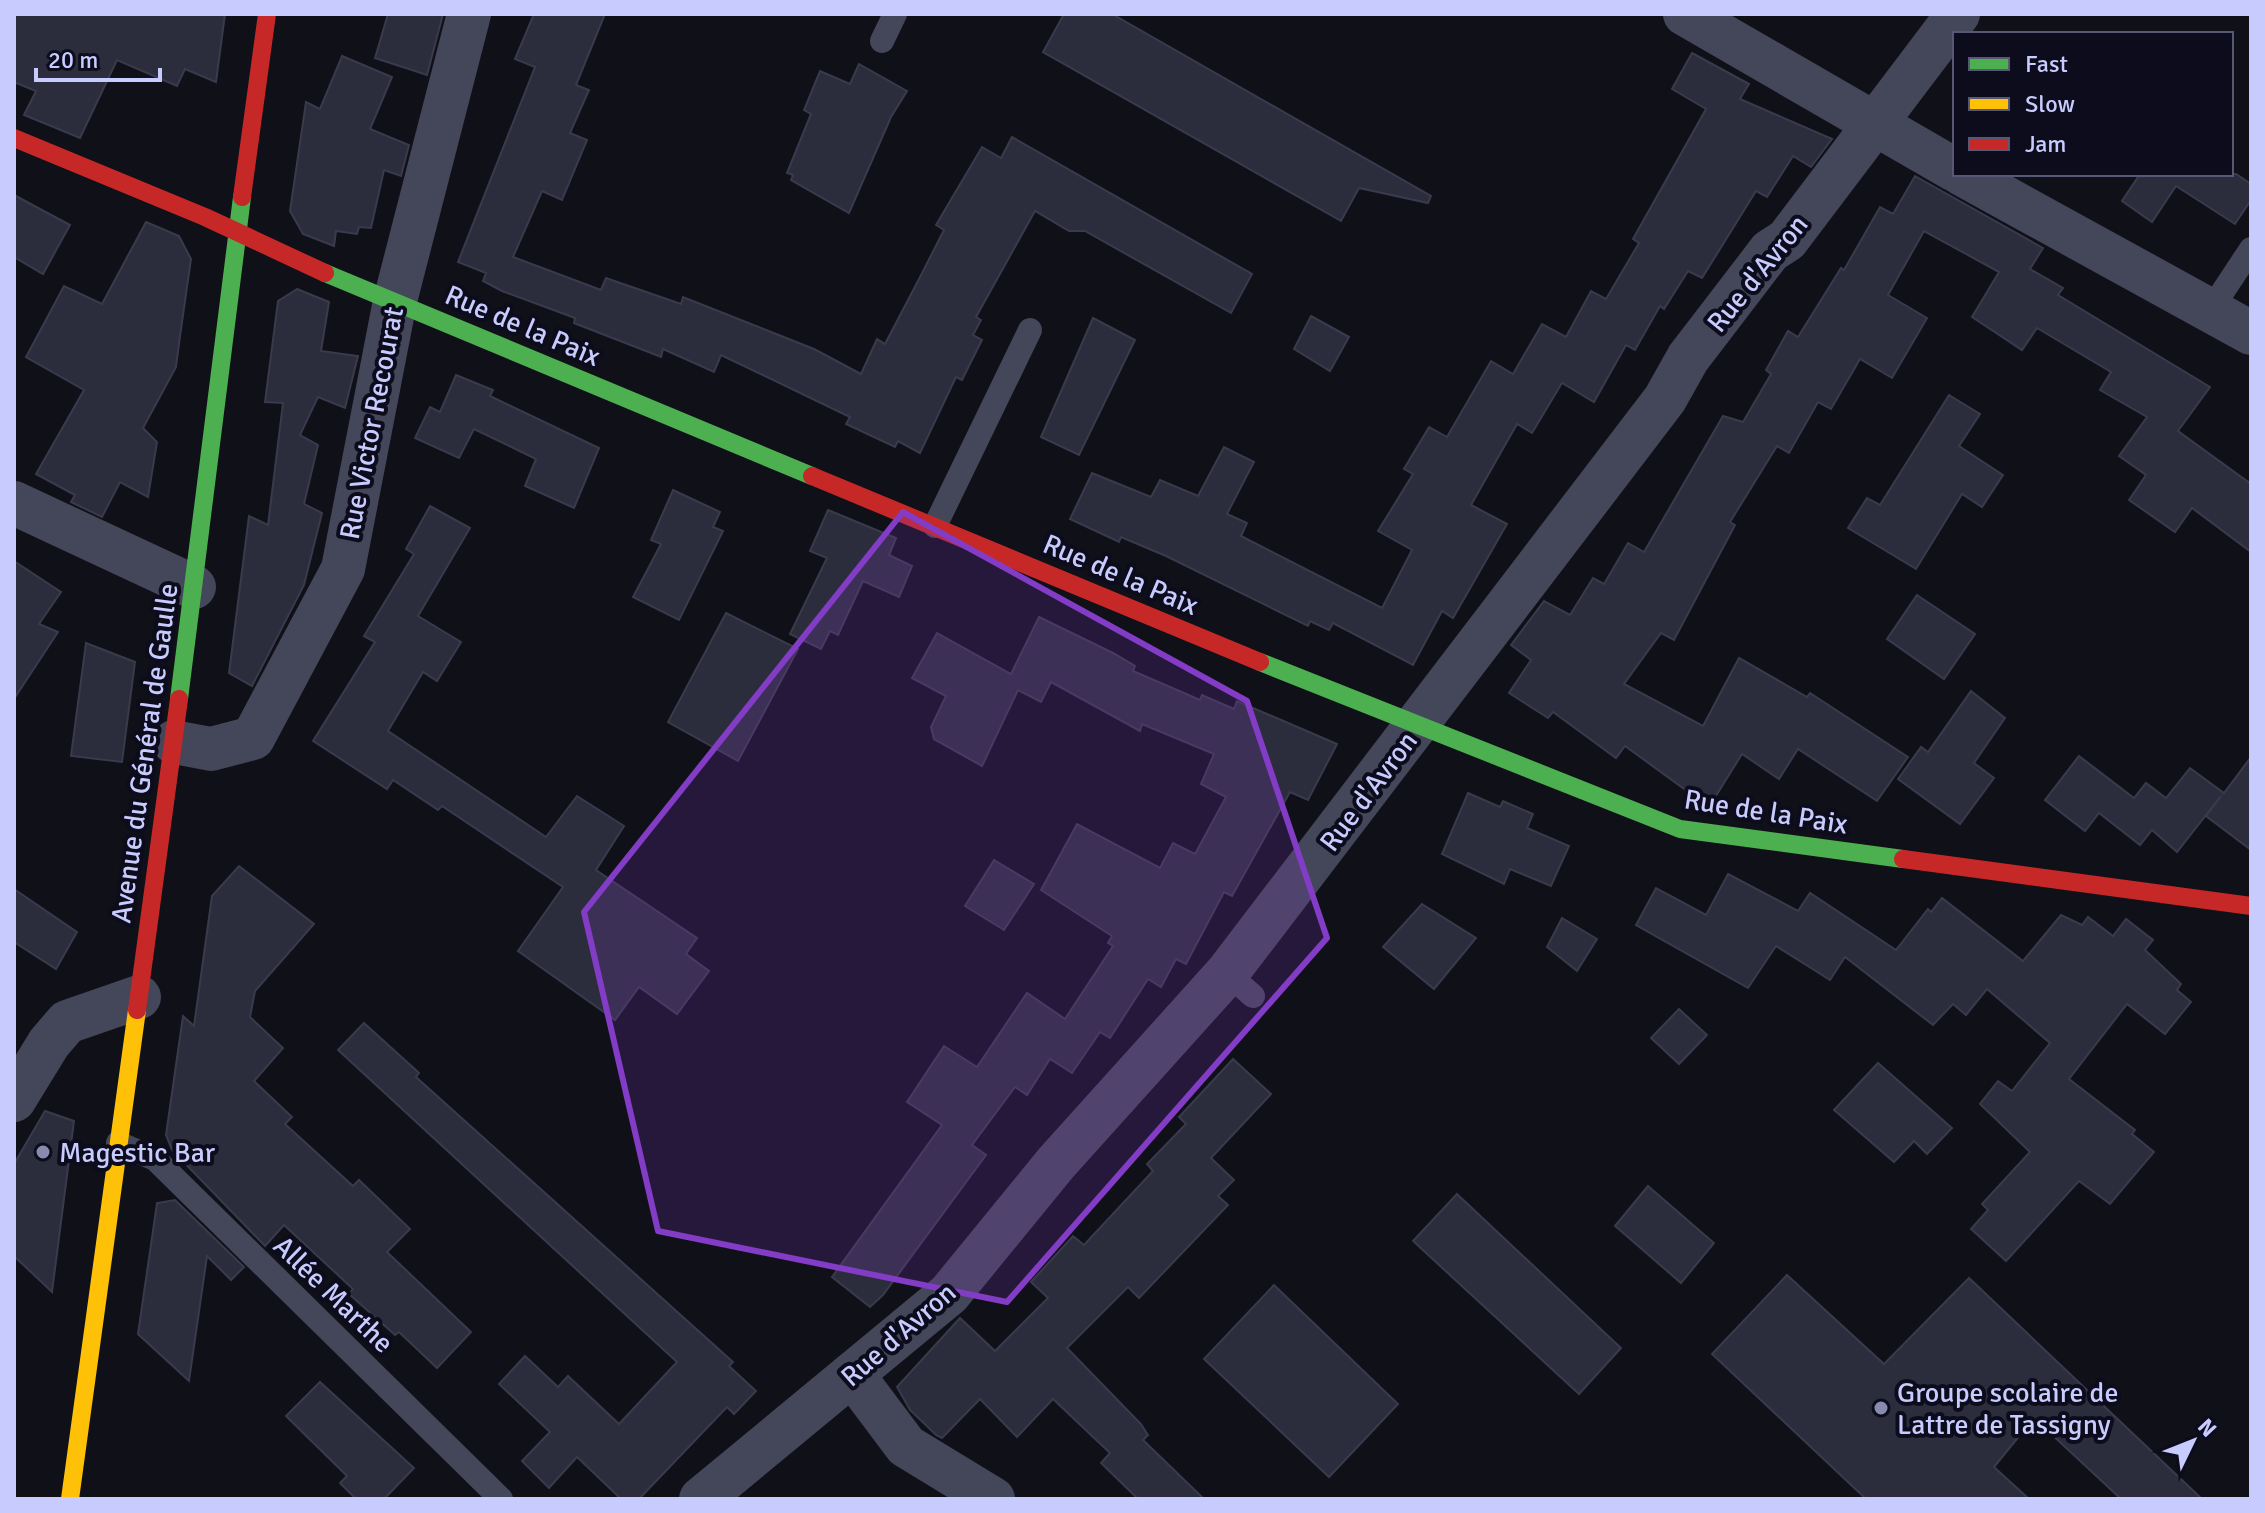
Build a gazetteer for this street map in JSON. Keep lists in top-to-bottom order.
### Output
{
  "streets": {
    "street": [
      "Rue d'Avron",
      "Rue de la Paix",
      "Rue Victor Recourat",
      "Avenue du Général de Gaulle"
    ],
    "lane": ["Allée Marthe"]
  },
  "crossings": [
    ["Rue d'Avron", "Rue de la Paix"],
    ["Rue de la Paix", "Rue Victor Recourat"],
    ["Rue de la Paix", "Avenue du Général de Gaulle"],
    ["Rue Victor Recourat", "Avenue du Général de Gaulle"],
    ["Avenue du Général de Gaulle", "Allée Marthe"]
  ],
  "places": ["Magestic Bar", "Groupe scolaire de Lattre de Tassigny"],
  "legend": ["Fast", "Slow", "Jam"],
  "scale_bar": "20 m",
  "north": "top right"
}
